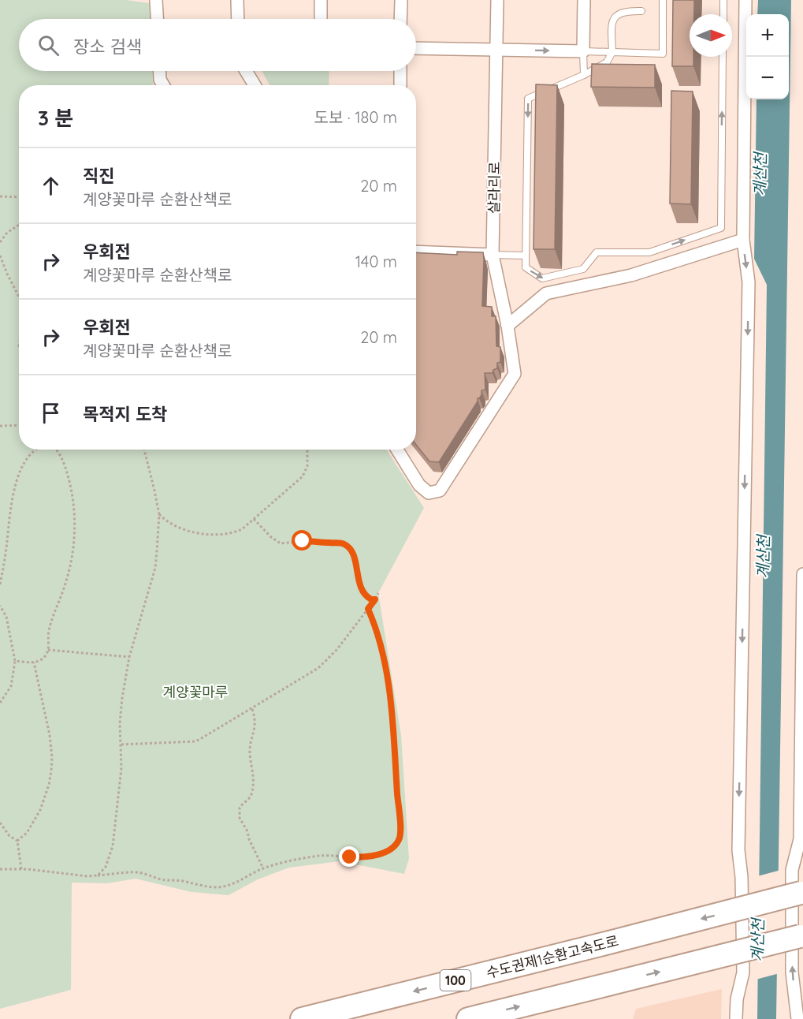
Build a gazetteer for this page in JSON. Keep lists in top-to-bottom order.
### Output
{
  "streets": {
    "highway": ["수도권제1순환고속도로", "100"],
    "street": ["살라리로"]
  },
  "water": ["계산천"],
  "parks": ["계양꽃마루"],
  "north": "right",
  "page": {
    "map_buttons": ["+", "−"],
    "search": "장소 검색",
    "heading": ["3 분", "도보 · 180 m"],
    "list": [
      ["직진", "계양꽃마루 순환산책로", "20 m"],
      ["우회전", "계양꽃마루 순환산책로", "140 m"],
      ["우회전", "계양꽃마루 순환산책로", "20 m"],
      "목적지 도착"
    ]
  }
}
